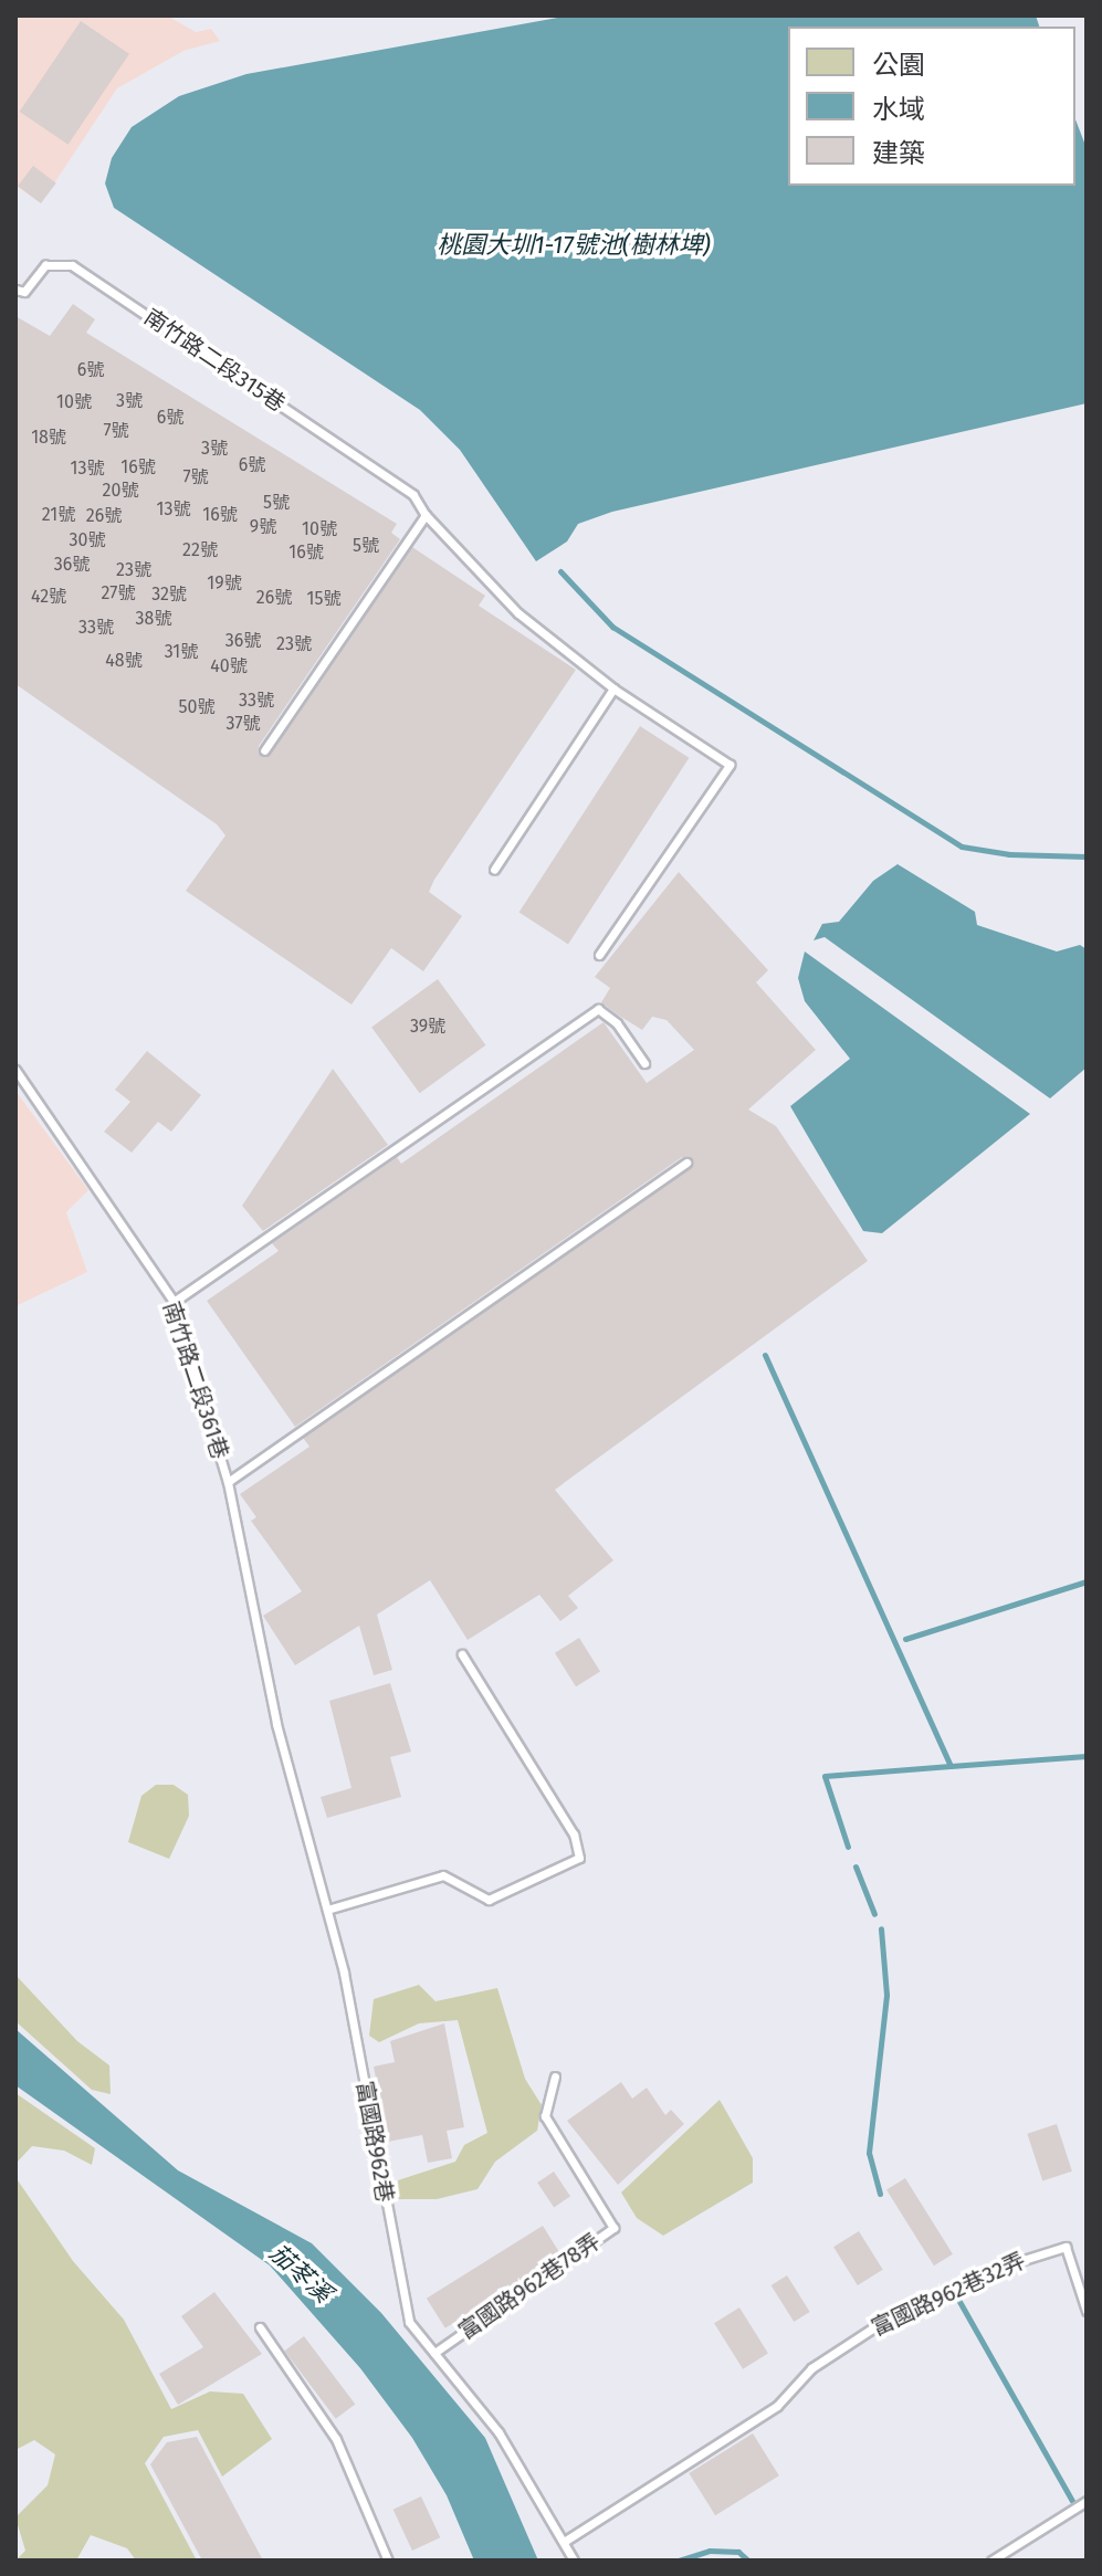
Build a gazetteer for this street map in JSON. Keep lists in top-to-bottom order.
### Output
{
  "streets": {
    "lane": [
      "南竹路二段315巷",
      "南竹路二段361巷",
      "富國路962巷",
      "富國路962巷78弄",
      "富國路962巷32弄"
    ]
  },
  "crossings": [
    ["南竹路二段361巷", "富國路962巷"],
    ["富國路962巷", "富國路962巷78弄"],
    ["富國路962巷", "富國路962巷32弄"]
  ],
  "water": ["桃園大圳1-17號池(樹林埤)", "茄苳溪"],
  "house_numbers": [
    "6號",
    "3號",
    "10號",
    "6號",
    "7號",
    "18號",
    "3號",
    "6號",
    "16號",
    "13號",
    "7號",
    "20號",
    "5號",
    "13號",
    "21號",
    "16號",
    "26號",
    "9號",
    "10號",
    "30號",
    "5號",
    "22號",
    "16號",
    "36號",
    "23號",
    "19號",
    "27號",
    "32號",
    "42號",
    "26號",
    "15號",
    "38號",
    "33號",
    "36號",
    "23號",
    "31號",
    "48號",
    "40號",
    "33號",
    "50號",
    "37號",
    "39號"
  ],
  "legend": ["公園", "水域", "建築"]
}
